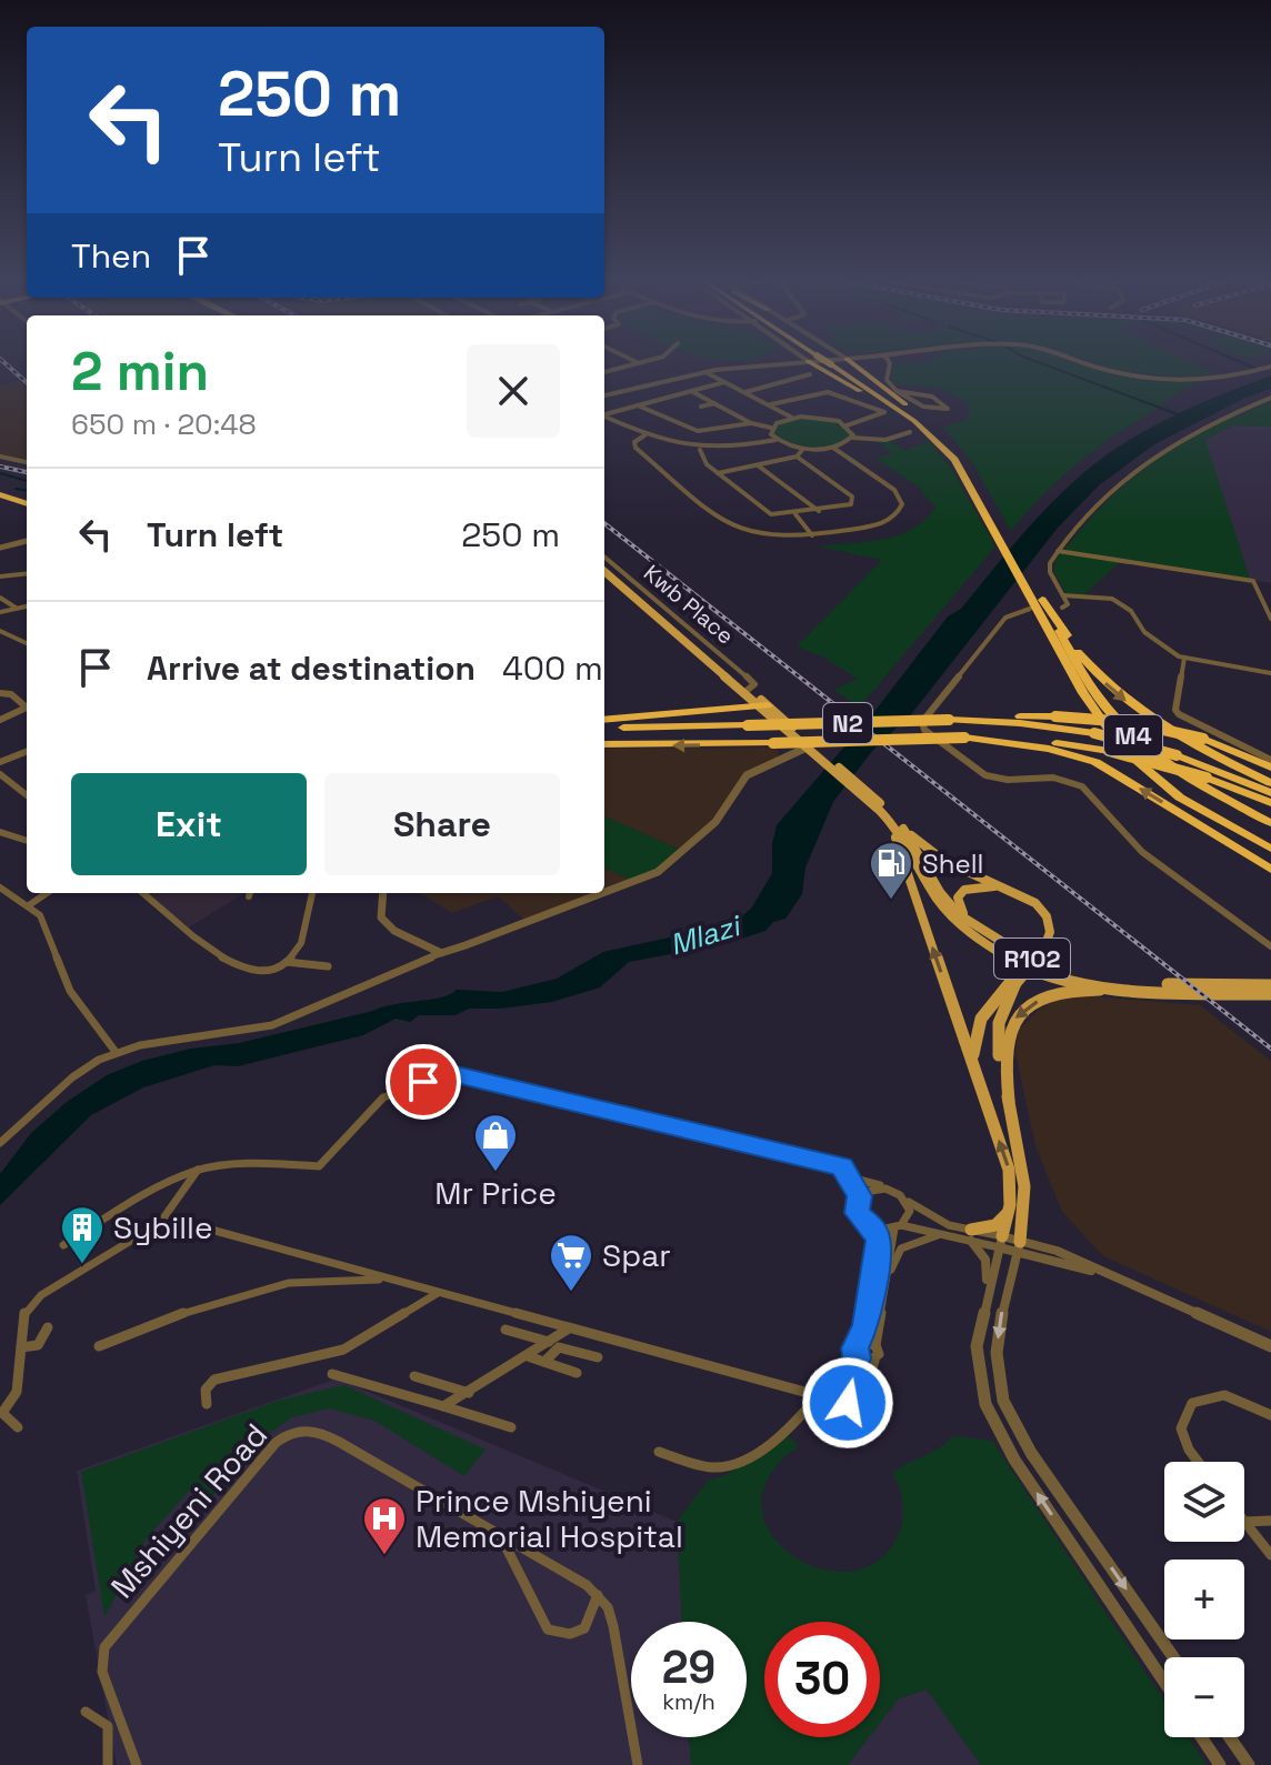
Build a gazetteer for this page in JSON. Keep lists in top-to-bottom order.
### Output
{
  "streets": {
    "highway": ["N2", "M4"],
    "main road": ["R102"],
    "street": ["Kwb Place", "Mshiyeni Road"]
  },
  "crossings": [
    ["Kwb Place", "R102"]
  ],
  "water": ["Mlazi"],
  "places": {
    "fuel station": ["Shell"],
    "shop": ["Mr Price"],
    "building": ["Sybille"],
    "supermarket": ["Spar"],
    "hospital": ["Prince Mshiyeni Memorial Hospital"]
  },
  "page": {
    "turn": ["250 m", "Turn left"],
    "then": "Then",
    "heading": ["2 min", "650 m · 20:48"],
    "list": [
      {
        "name": "Turn left",
        "value": "250 m"
      },
      {
        "name": "Arrive at destination",
        "value": "400 m"
      }
    ],
    "buttons": ["Exit", "Share"],
    "map_buttons": ["+", "−"],
    "speed": "29 km/h",
    "limit": "30"
  }
}
